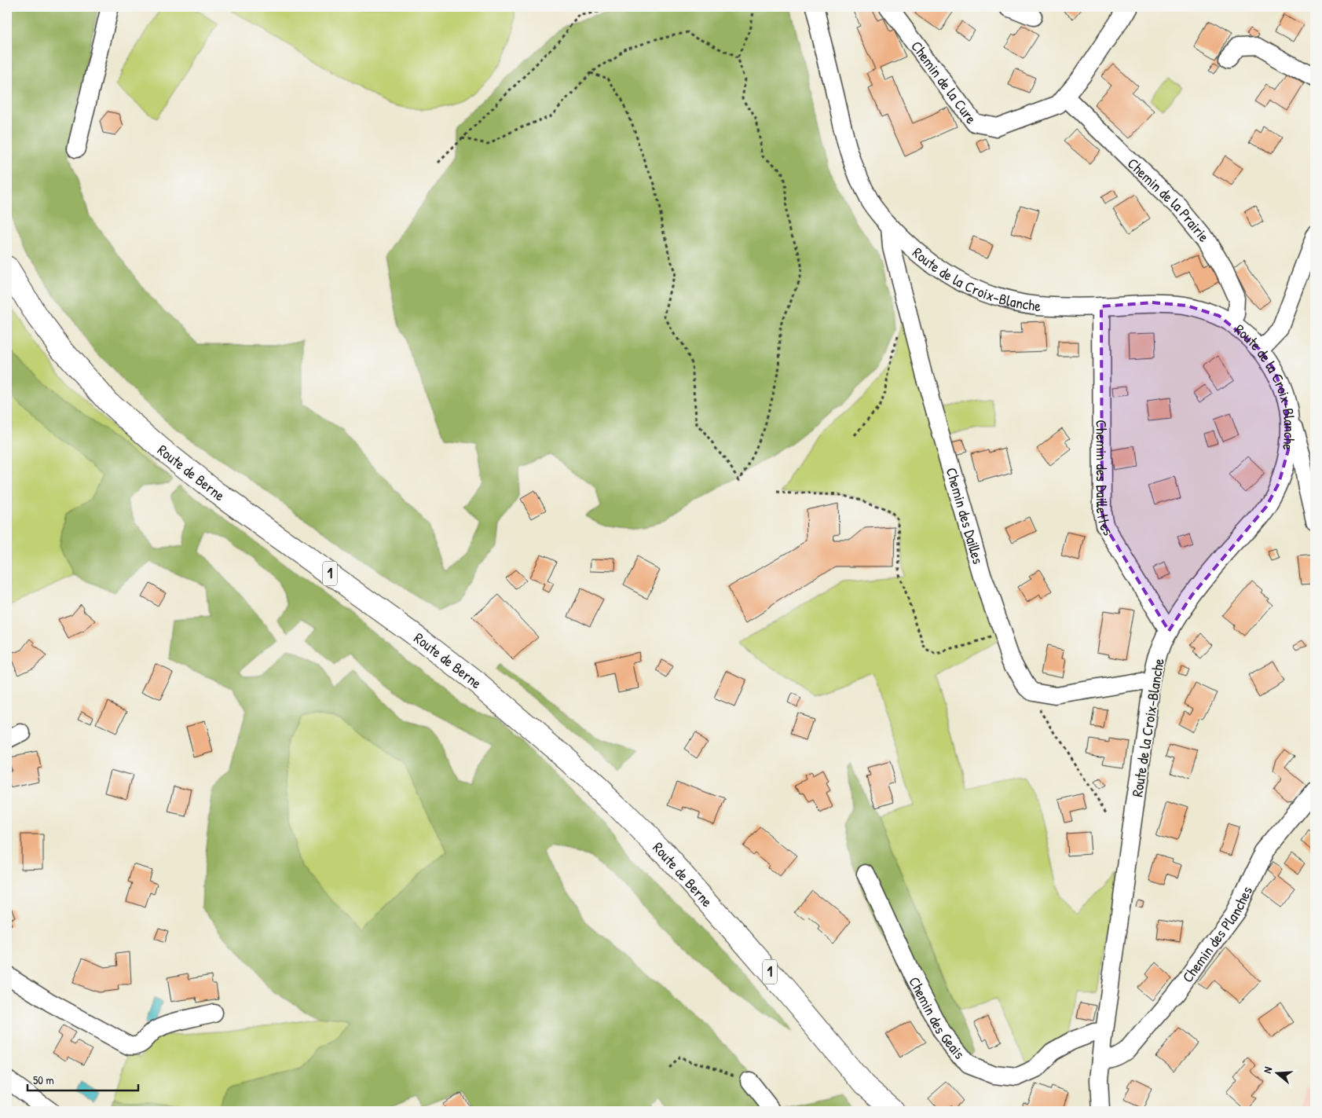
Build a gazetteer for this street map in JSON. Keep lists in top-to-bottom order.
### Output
{
  "streets": {
    "main road": ["Route de Berne", "1"],
    "street": [
      "Chemin de la Cure",
      "Chemin de la Prairie",
      "Route de la Croix-Blanche",
      "Chemin des Daillettes",
      "Chemin des Dailles",
      "Chemin des Planches",
      "Chemin des Geais"
    ]
  },
  "crossings": [
    ["Chemin de la Cure", "Chemin de la Prairie"],
    ["Chemin de la Prairie", "Route de la Croix-Blanche"],
    ["Route de la Croix-Blanche", "Chemin des Daillettes"],
    ["Route de la Croix-Blanche", "Chemin des Dailles"],
    ["Route de la Croix-Blanche", "Chemin des Planches"],
    ["Route de la Croix-Blanche", "Chemin des Geais"]
  ],
  "scale_bar": "50 m",
  "north": "left"
}
